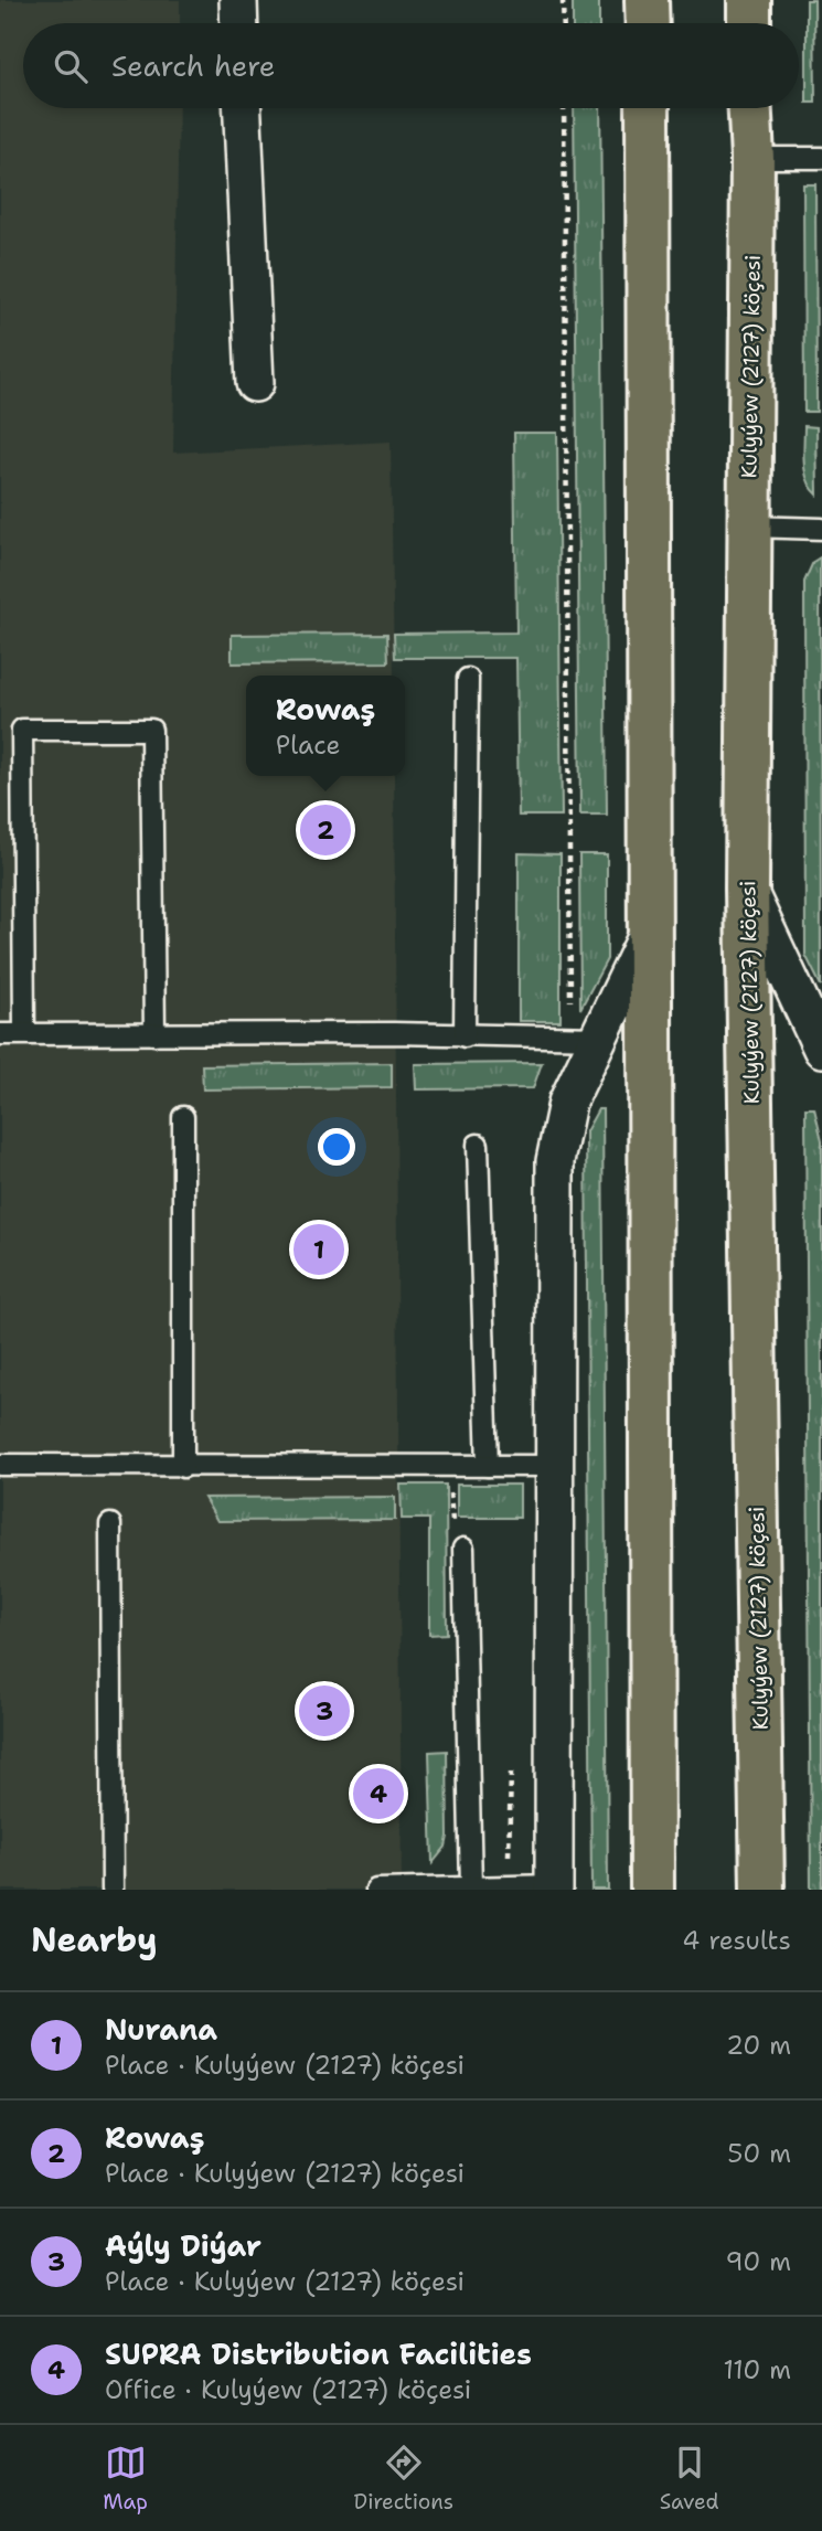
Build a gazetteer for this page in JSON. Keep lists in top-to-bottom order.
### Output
{
  "streets": {
    "highway": ["Kulyýew (2127) köçesi"]
  },
  "page": {
    "search": "Search here",
    "popup": ["Rowaş", "Place"],
    "pins": [
      "2",
      "1",
      "3",
      "4"
    ],
    "heading": ["Nearby", "4 results"],
    "list": [
      {
        "mark": "1",
        "name": "Nurana",
        "note": "Place · Kulyýew (2127) köçesi",
        "value": "20 m"
      },
      {
        "mark": "2",
        "name": "Rowaş",
        "note": "Place · Kulyýew (2127) köçesi",
        "value": "50 m"
      },
      {
        "mark": "3",
        "name": "Aýly Diýar",
        "note": "Place · Kulyýew (2127) köçesi",
        "value": "90 m"
      },
      {
        "mark": "4",
        "name": "SUPRA Distribution Facilities",
        "note": "Office · Kulyýew (2127) köçesi",
        "value": "110 m"
      }
    ],
    "nav": ["Map", "Directions", "Saved"]
  }
}
